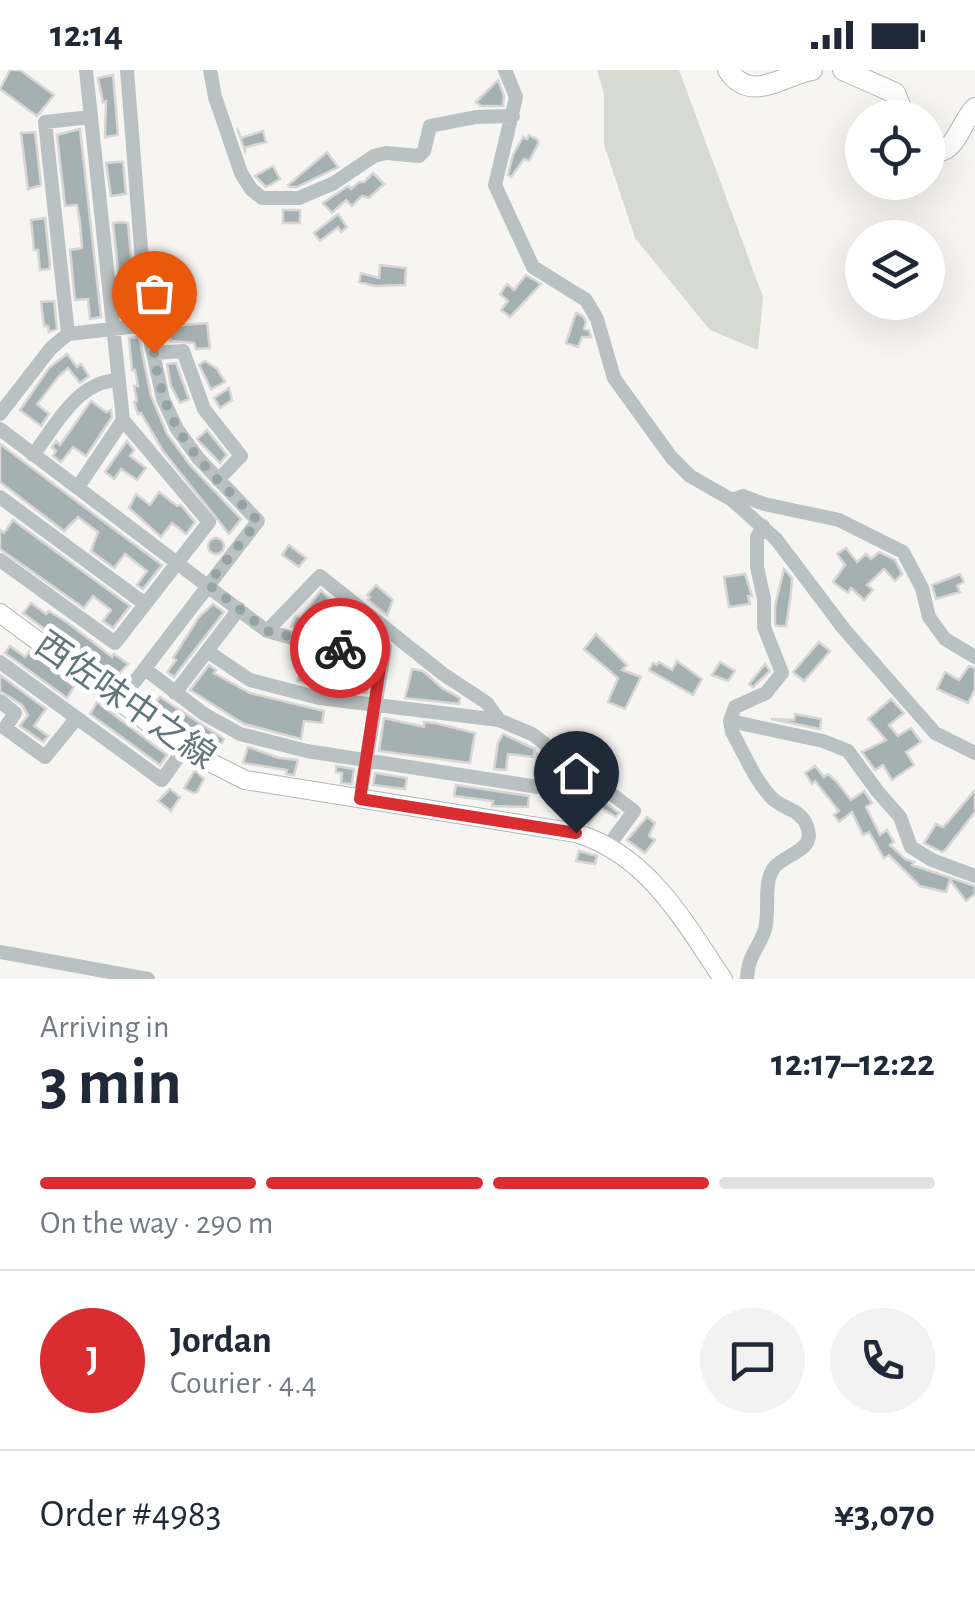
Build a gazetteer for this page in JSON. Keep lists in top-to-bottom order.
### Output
{
  "streets": {
    "main road": ["西佐味中之線"]
  },
  "page": {
    "status": "12:14",
    "heading": ["3 min", "Arriving in", "12:17–12:22"],
    "panel": [
      "Jordan",
      "Courier · 4.4",
      "Order #4983",
      "¥3,070"
    ],
    "bar": "On the way · 290 m",
    "round": "J"
  }
}
